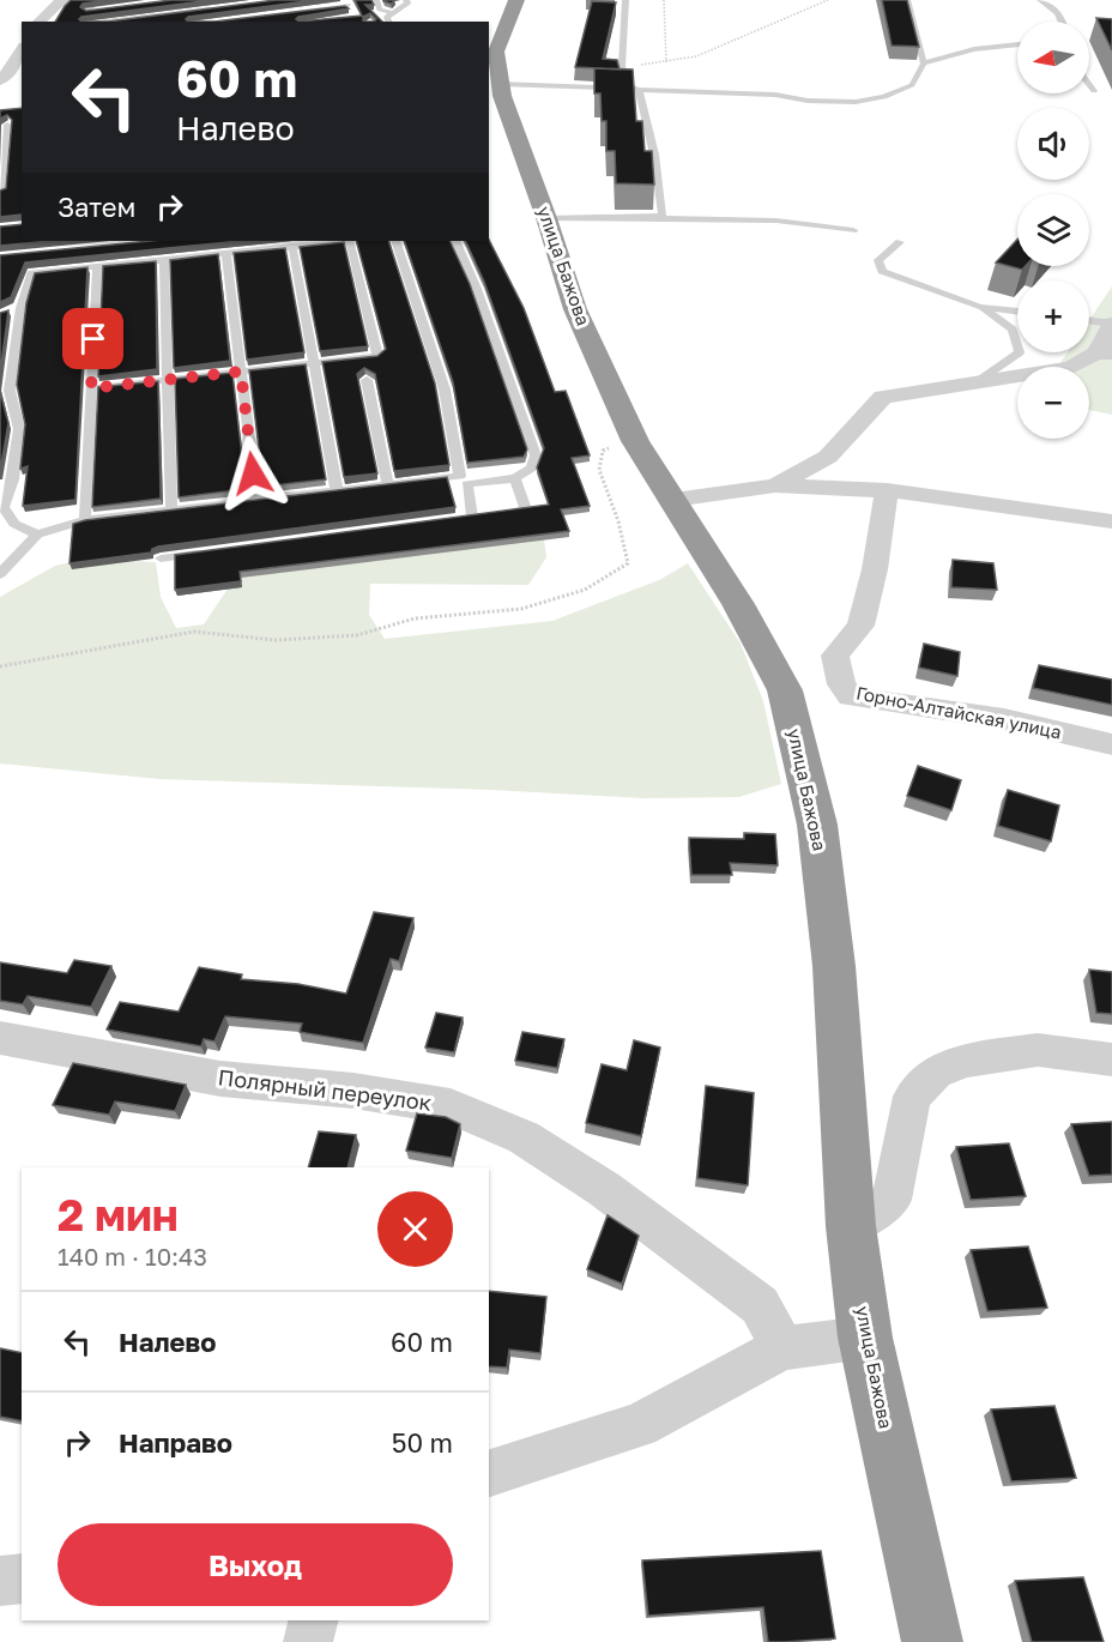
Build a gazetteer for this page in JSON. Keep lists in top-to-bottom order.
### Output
{
  "streets": {
    "highway": ["улица Бажова"],
    "street": ["Горно-Алтайская улица", "Полярный переулок"]
  },
  "north": "left",
  "page": {
    "map_buttons": ["+", "−"],
    "turn": ["60 m", "Налево"],
    "then": "Затем",
    "heading": ["2 мин", "140 m · 10:43"],
    "list": [
      {
        "name": "Налево",
        "value": "60 m"
      },
      {
        "name": "Направо",
        "value": "50 m"
      }
    ],
    "buttons": "Выход"
  }
}
